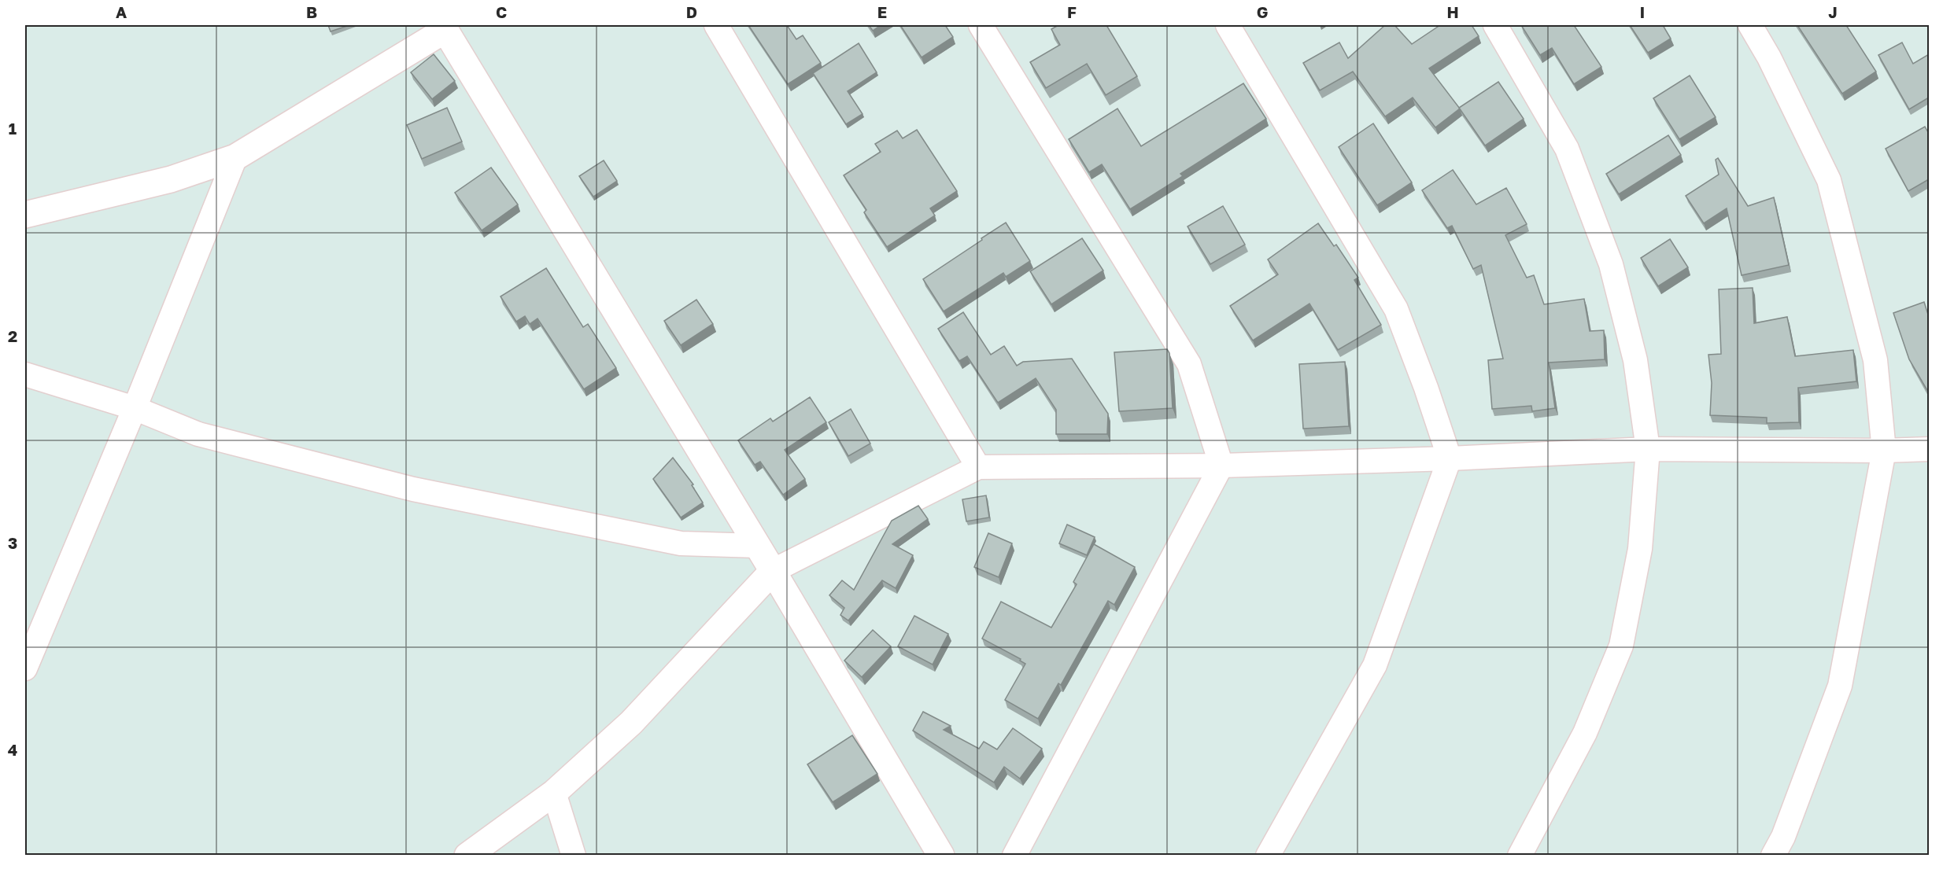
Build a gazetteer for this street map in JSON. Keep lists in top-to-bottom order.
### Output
{
  "grid": {
    "columns": [
      "A",
      "B",
      "C",
      "D",
      "E",
      "F",
      "G",
      "H",
      "I",
      "J"
    ],
    "rows": [
      "1",
      "2",
      "3",
      "4"
    ]
  }
}
